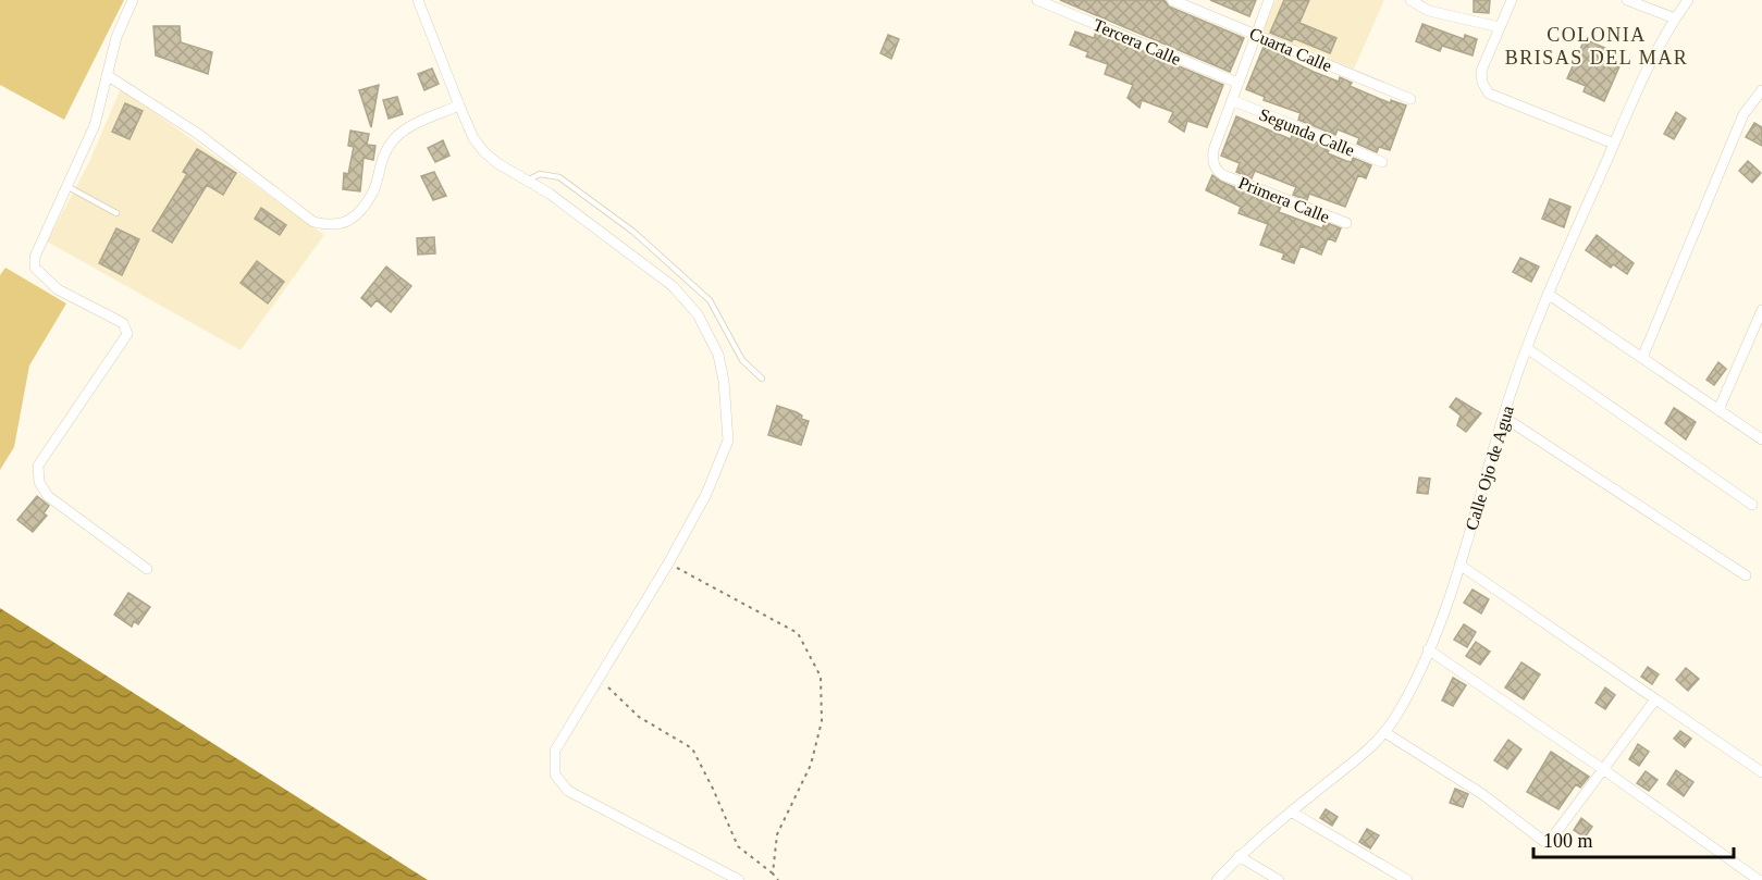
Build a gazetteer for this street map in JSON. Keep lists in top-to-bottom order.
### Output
{
  "streets": {
    "street": [
      "Tercera Calle",
      "Cuarta Calle",
      "Segunda Calle",
      "Primera Calle",
      "Calle Ojo de Agua"
    ]
  },
  "crossings": [
    ["Segunda Calle", "Primera Calle"]
  ],
  "districts": ["COLONIA BRISAS DEL MAR"],
  "scale_bar": "100 m"
}
